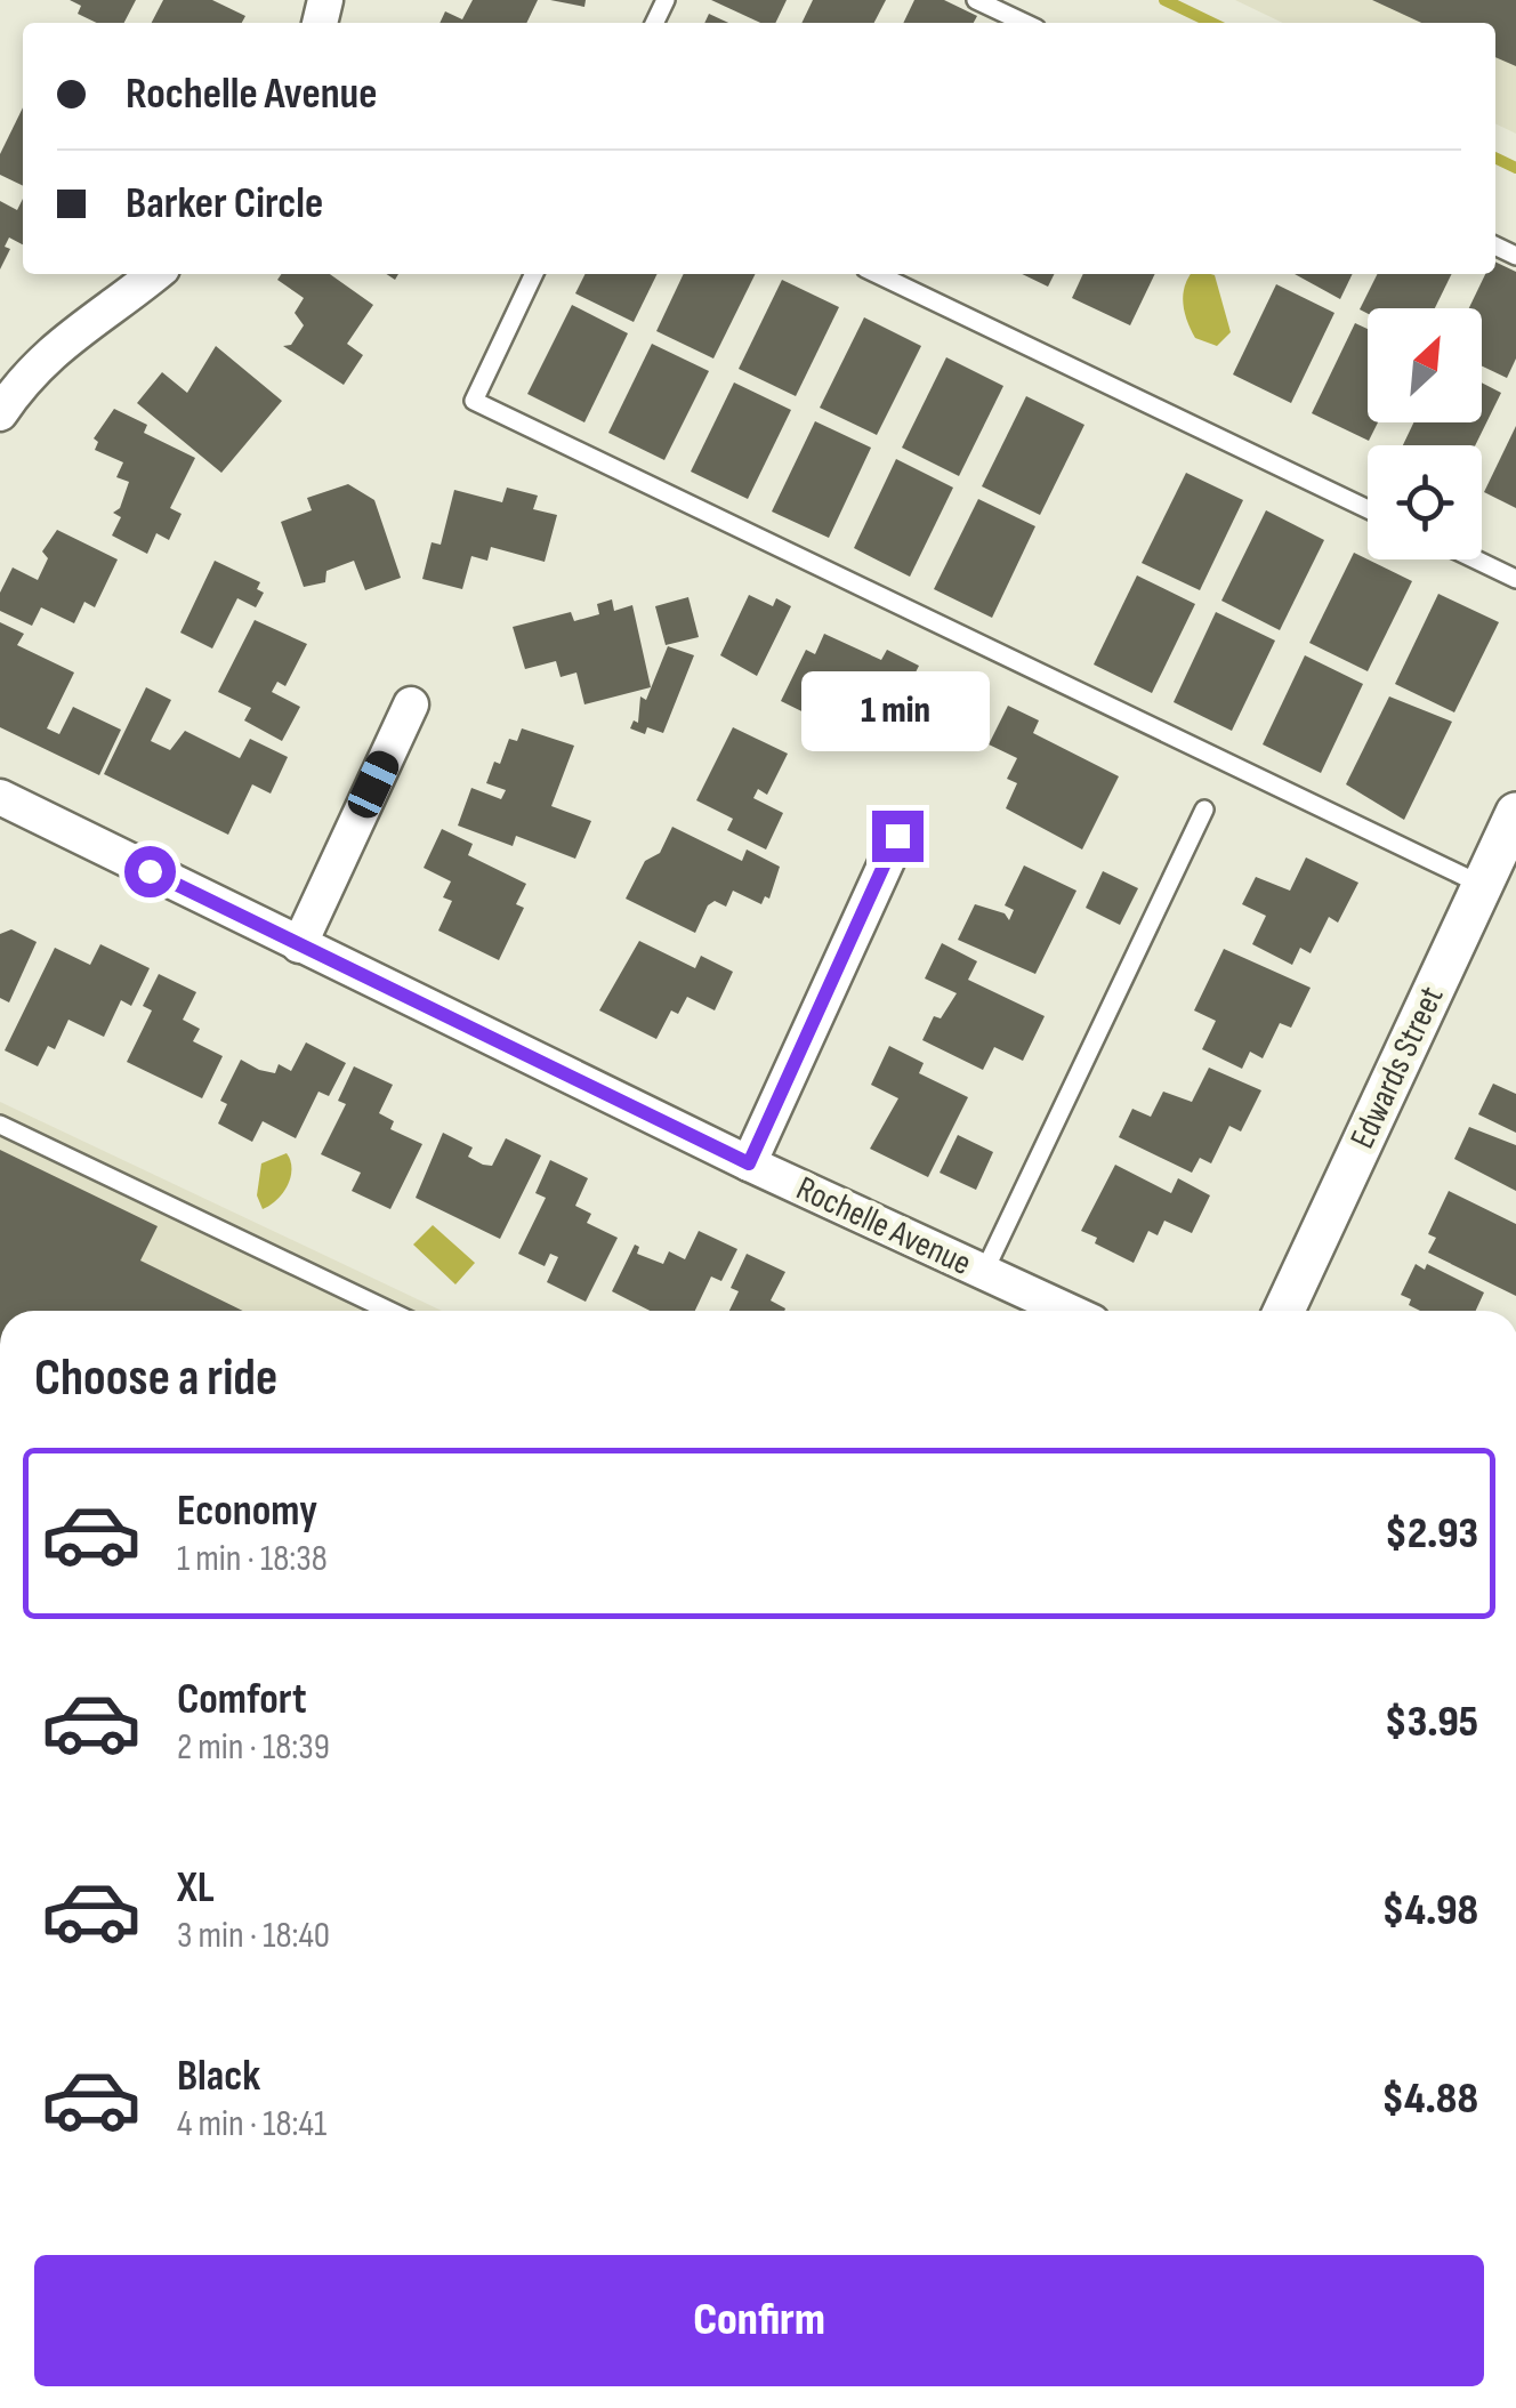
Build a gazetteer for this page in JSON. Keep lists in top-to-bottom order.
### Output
{
  "streets": {
    "street": ["Edwards Street", "Rochelle Avenue"]
  },
  "north": "top right",
  "page": {
    "banner": ["Rochelle Avenue", "Barker Circle"],
    "bubble": "1 min",
    "heading": "Choose a ride",
    "list": [
      {
        "name": "Economy",
        "note": "1 min · 18:38",
        "value": "$2.93"
      },
      {
        "name": "Comfort",
        "note": "2 min · 18:39",
        "value": "$3.95"
      },
      {
        "name": "XL",
        "note": "3 min · 18:40",
        "value": "$4.98"
      },
      {
        "name": "Black",
        "note": "4 min · 18:41",
        "value": "$4.88"
      }
    ],
    "buttons": "Confirm"
  }
}
